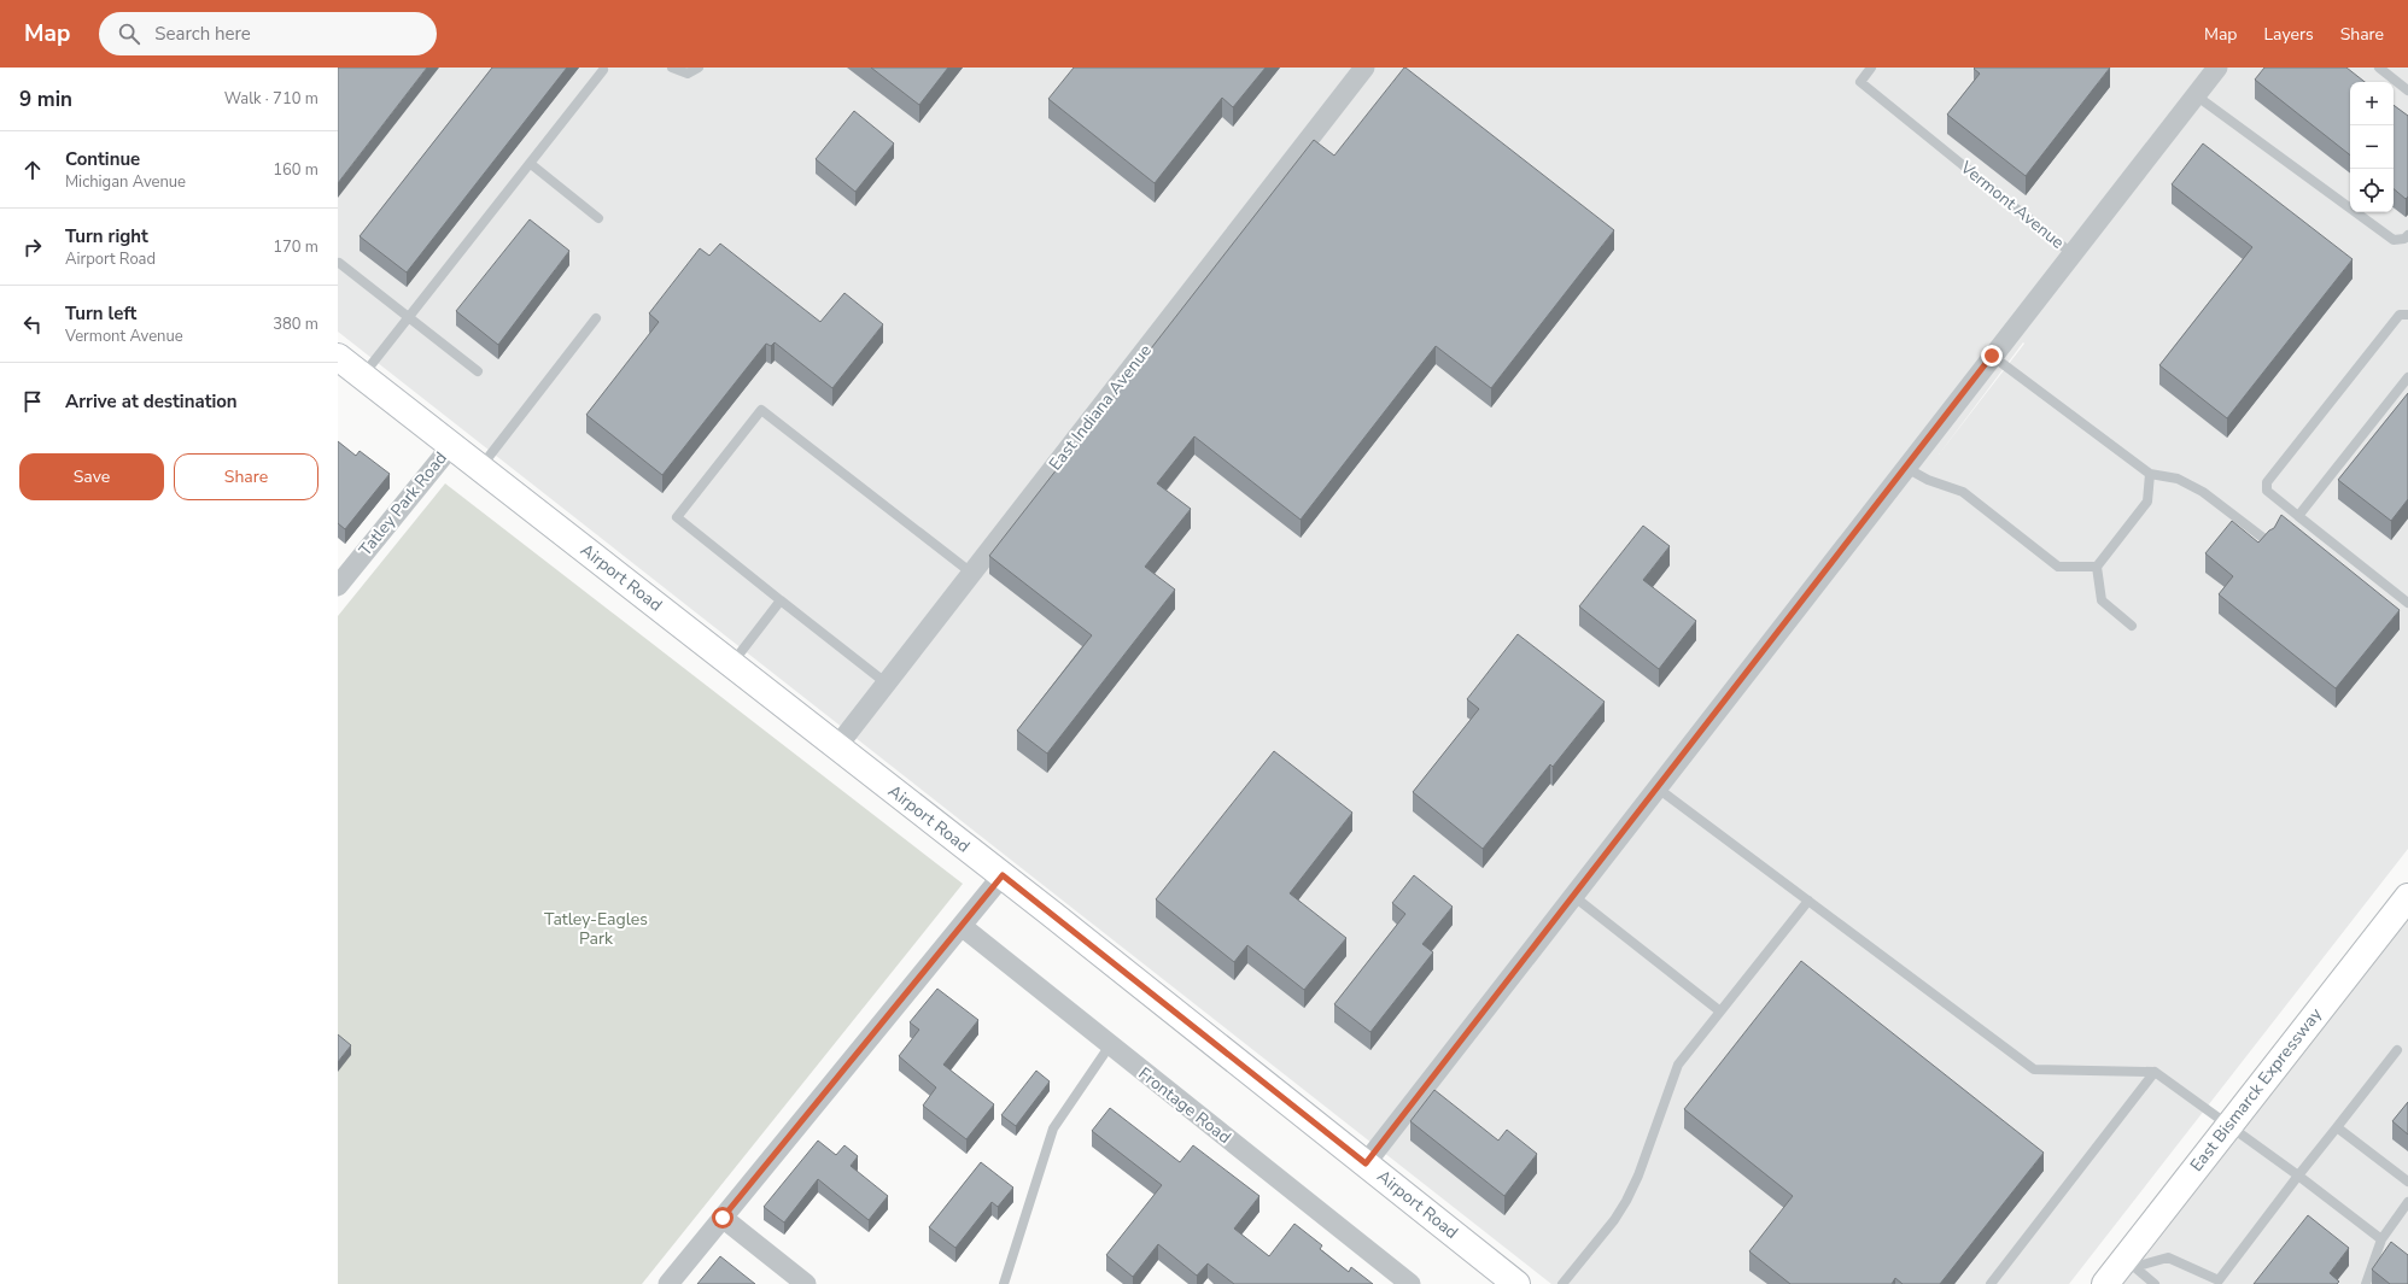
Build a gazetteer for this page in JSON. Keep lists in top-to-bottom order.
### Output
{
  "streets": {
    "main road": ["Airport Road", "East Bismarck Expressway"],
    "street": [
      "Vermont Avenue",
      "East Indiana Avenue",
      "Tatley Park Road",
      "Frontage Road"
    ]
  },
  "crossings": [
    ["Vermont Avenue", "Airport Road"],
    ["East Indiana Avenue", "Airport Road"],
    ["Tatley Park Road", "Airport Road"]
  ],
  "parks": ["Tatley-Eagles Park"],
  "page": {
    "header": "Map",
    "search": "Search here",
    "nav": ["Map", "Layers", "Share"],
    "heading": ["9 min", "Walk · 710 m"],
    "map_buttons": ["+", "−"],
    "list": [
      ["Continue", "Michigan Avenue", "160 m"],
      ["Turn right", "Airport Road", "170 m"],
      ["Turn left", "Vermont Avenue", "380 m"],
      "Arrive at destination"
    ],
    "buttons": ["Save", "Share"]
  }
}
